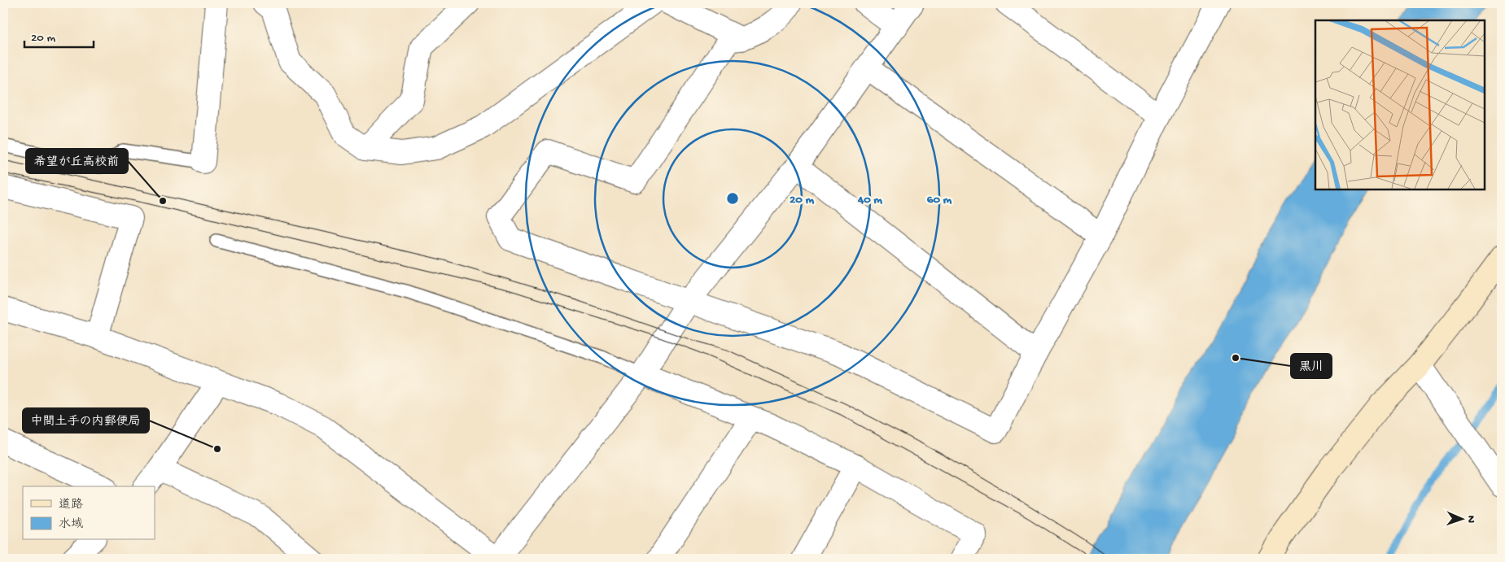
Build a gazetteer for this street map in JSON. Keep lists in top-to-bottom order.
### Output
{
  "places": ["希望が丘高校前", "黒川", "中間土手の内郵便局"],
  "legend": ["道路", "水域"],
  "scale_bar": "20 m",
  "north": "right",
  "rings": ["20 m", "40 m", "60 m"]
}
